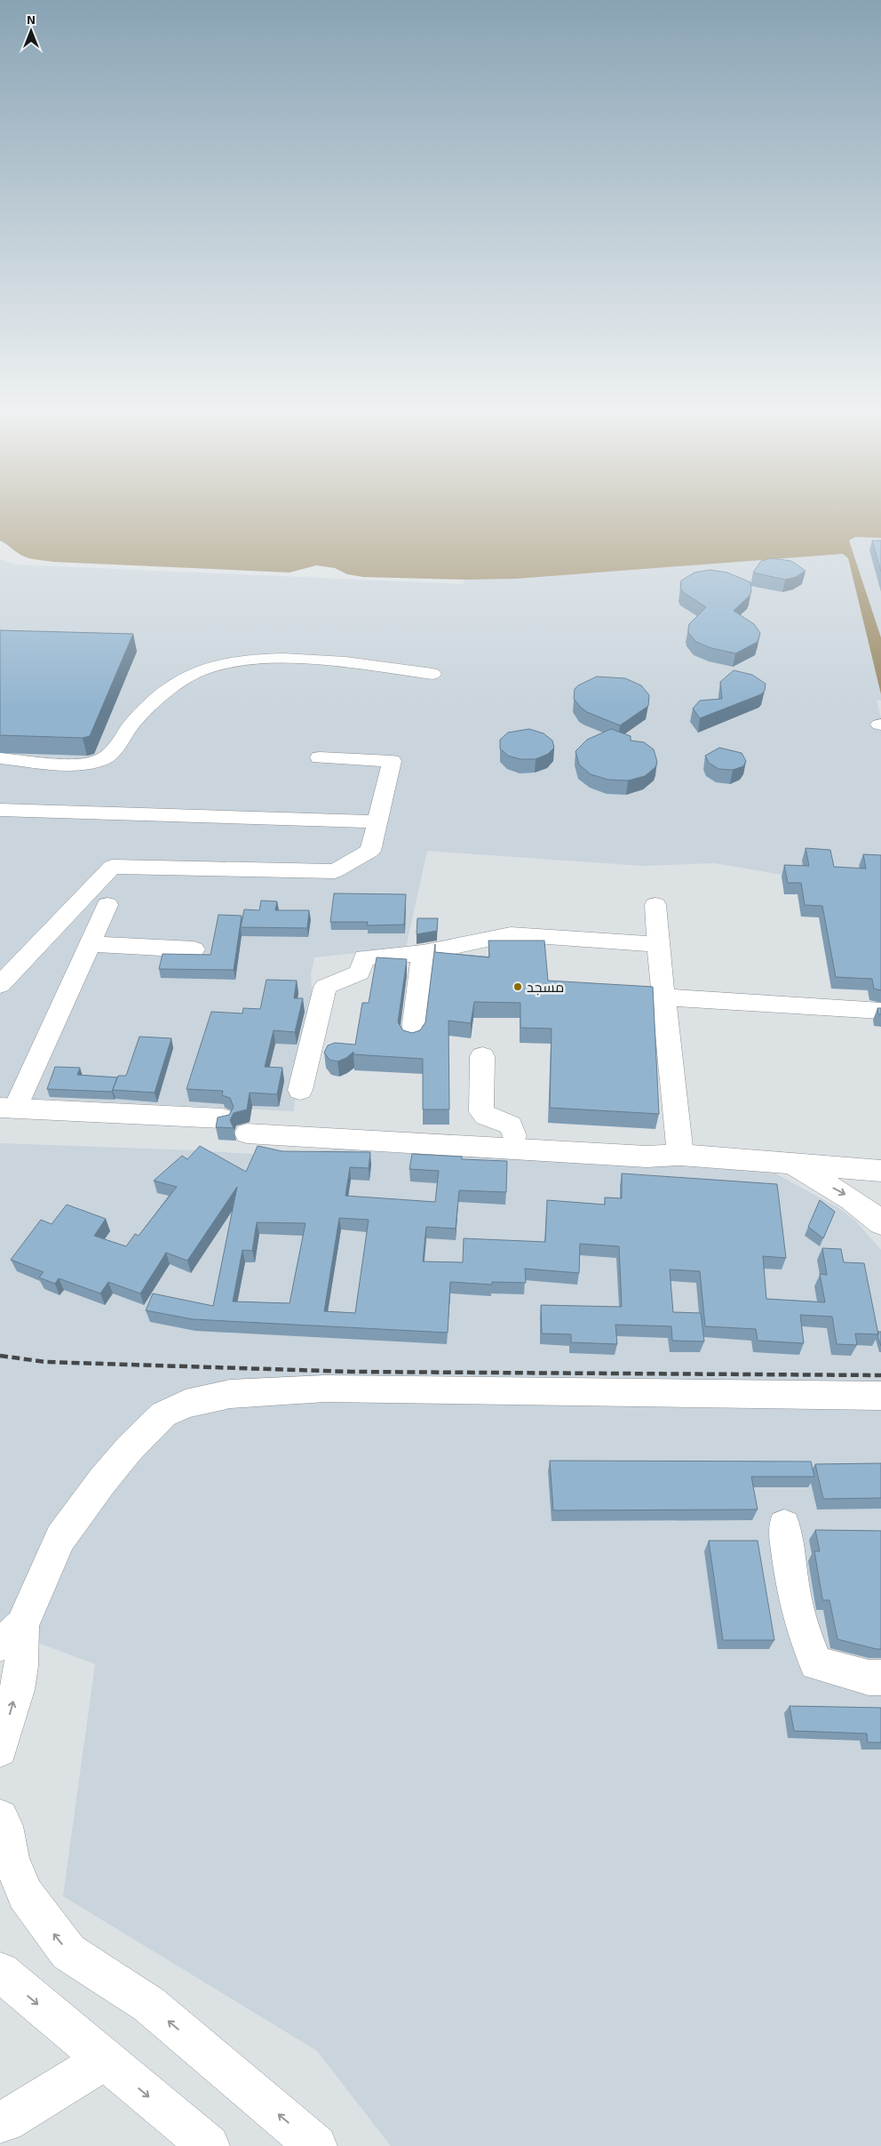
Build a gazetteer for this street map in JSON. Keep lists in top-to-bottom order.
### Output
{
  "places": ["مسجد"],
  "north": "top"
}
